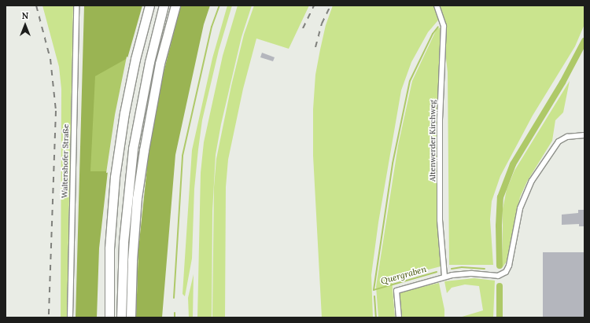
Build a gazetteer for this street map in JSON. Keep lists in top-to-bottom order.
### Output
{
  "streets": {
    "street": ["Altenwerder Kirchweg", "Waltershofer Straße"]
  },
  "water": ["Quergraben"],
  "north": "top"
}
